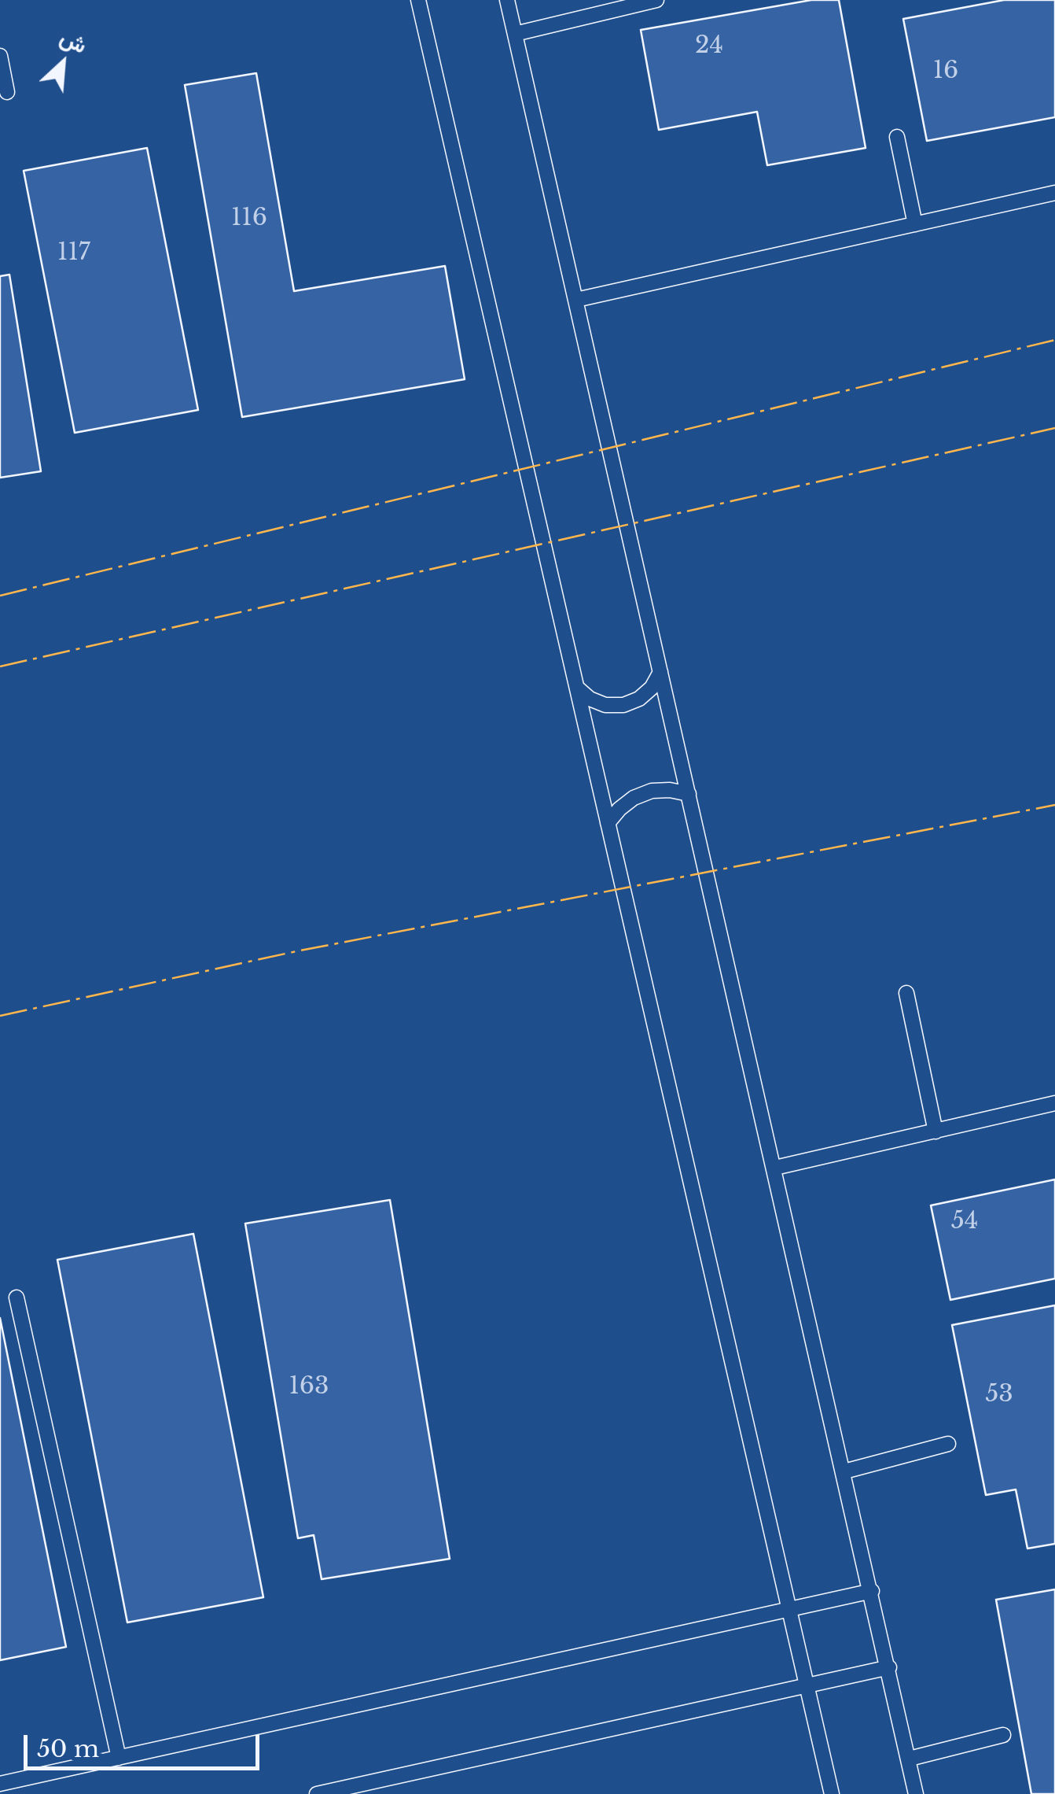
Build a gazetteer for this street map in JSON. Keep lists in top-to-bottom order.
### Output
{
  "house_numbers": [
    "24",
    "16",
    "116",
    "117",
    "54",
    "163",
    "53"
  ],
  "scale_bar": "50 m",
  "north": "top right"
}
